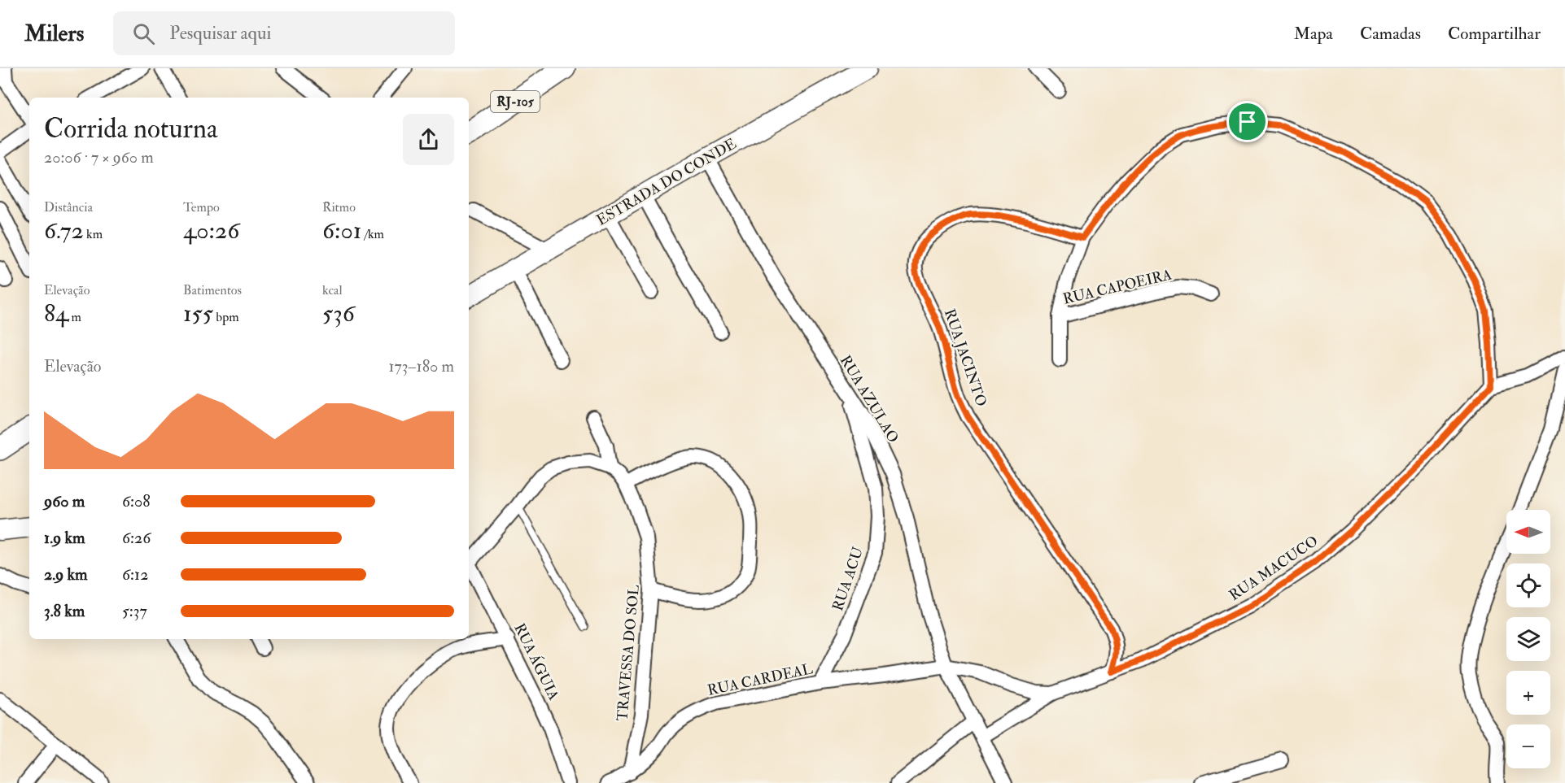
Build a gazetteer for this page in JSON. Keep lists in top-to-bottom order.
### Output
{
  "streets": {
    "main road": ["RJ-105"],
    "street": [
      "ESTRADA DO CONDE",
      "RUA CAPOEIRA",
      "RUA JACINTO",
      "RUA AZULAO",
      "RUA MACUCO",
      "RUA ACU",
      "TRAVESSA DO SOL",
      "RUA ÁGUIA",
      "RUA CARDEAL"
    ]
  },
  "crossings": [
    ["ESTRADA DO CONDE", "RUA AZULAO"],
    ["RUA CAPOEIRA", "RUA JACINTO"],
    ["RUA CAPOEIRA", "RUA MACUCO"],
    ["RUA JACINTO", "RUA MACUCO"],
    ["RUA AZULAO", "RUA MACUCO"],
    ["RUA AZULAO", "RUA ACU"],
    ["RUA AZULAO", "RUA CARDEAL"],
    ["RUA MACUCO", "RUA CARDEAL"],
    ["RUA ACU", "RUA CARDEAL"],
    ["TRAVESSA DO SOL", "RUA CARDEAL"]
  ],
  "north": "left",
  "page": {
    "header": "Milers",
    "search": "Pesquisar aqui",
    "nav": ["Mapa", "Camadas", "Compartilhar"],
    "heading": ["Corrida noturna", "20:06 · 7 × 960 m"],
    "stats": [
      ["Distância", "6.72 km"],
      ["Tempo", "40:26"],
      ["Ritmo", "6:01 /km"],
      ["Elevação", "84 m"],
      ["Batimentos", "155 bpm"],
      ["kcal", "536"]
    ],
    "chart": ["Elevação", "173–180 m"],
    "list": [
      {
        "name": "960 m",
        "note": "6:08"
      },
      {
        "name": "1.9 km",
        "note": "6:26"
      },
      {
        "name": "2.9 km",
        "note": "6:12"
      },
      {
        "name": "3.8 km",
        "note": "5:37"
      }
    ],
    "map_buttons": ["+", "−"]
  }
}
